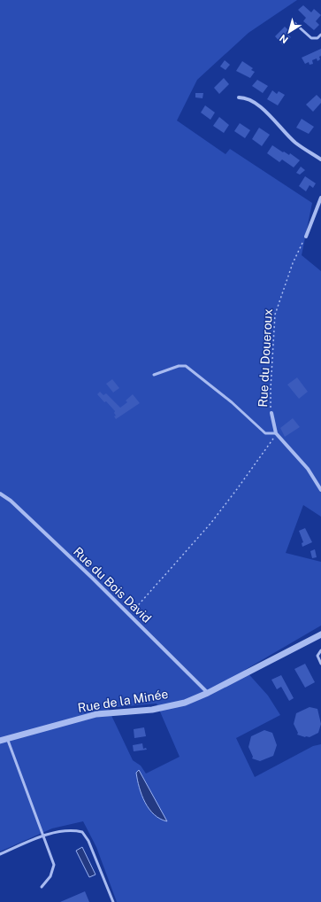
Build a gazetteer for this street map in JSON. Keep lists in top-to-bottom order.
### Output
{
  "streets": {
    "street": ["Rue du Doueroux", "Rue du Bois David", "Rue de la Minée"]
  },
  "crossings": [
    ["Rue du Bois David", "Rue de la Minée"]
  ],
  "north": "bottom left"
}
